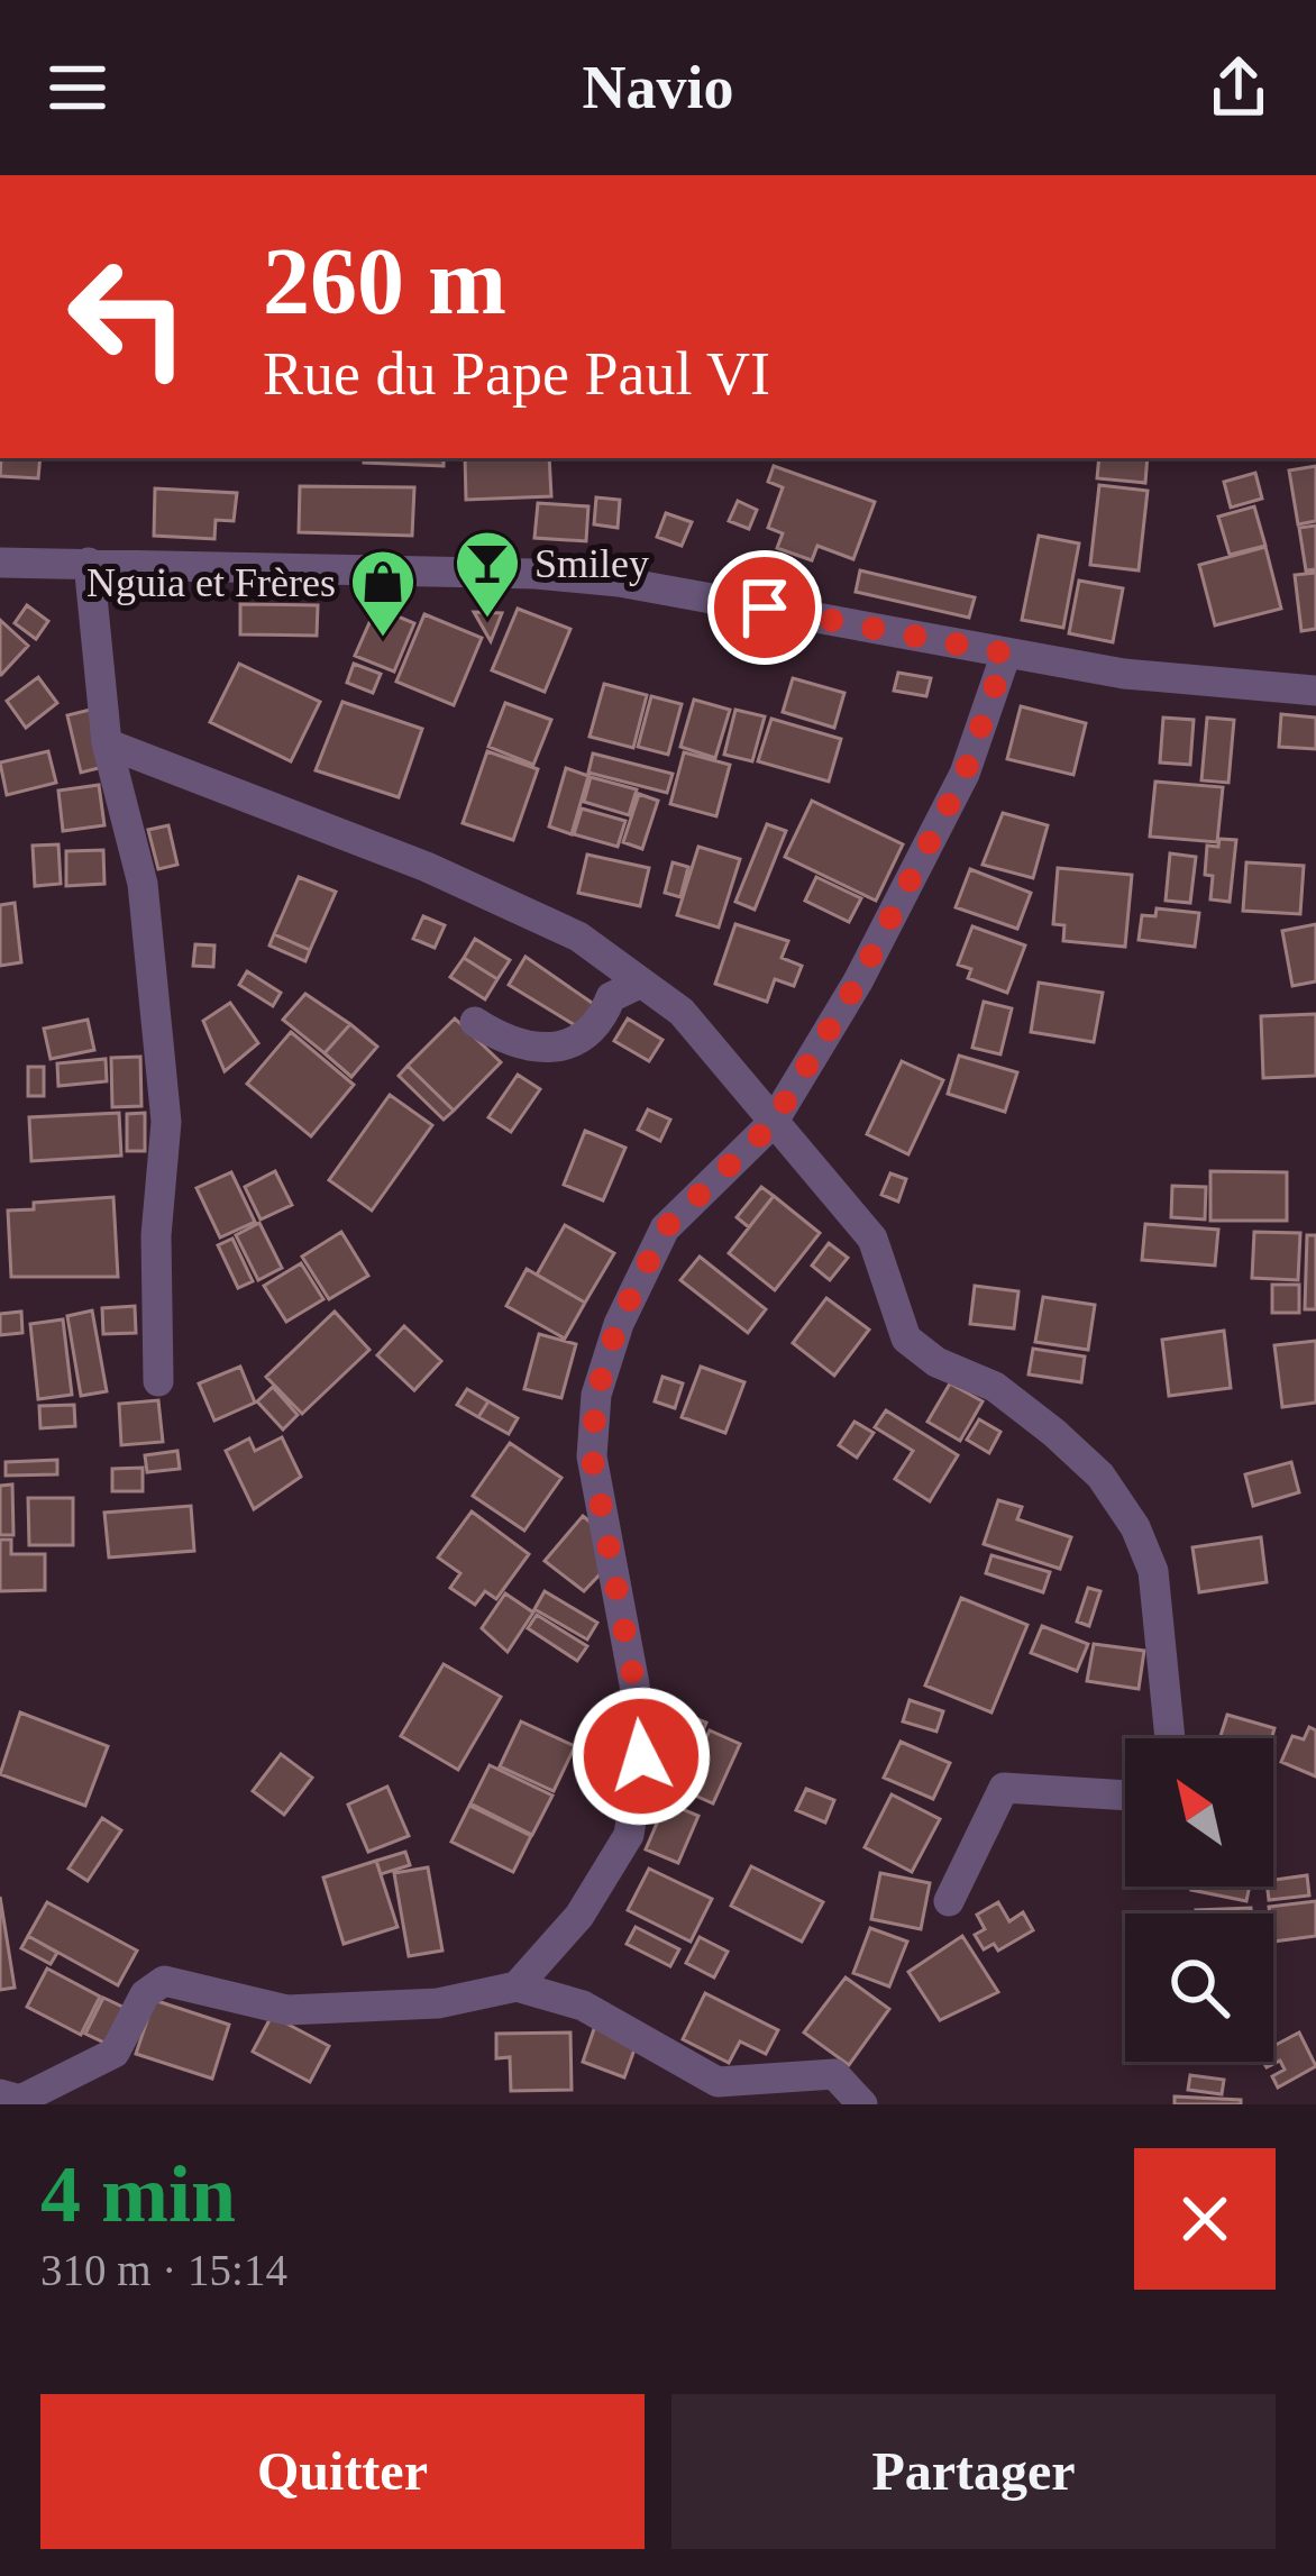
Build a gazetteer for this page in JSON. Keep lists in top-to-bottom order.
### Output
{
  "places": {
    "bar": ["Smiley"],
    "shop": ["Nguia et Frères"]
  },
  "north": "top left",
  "page": {
    "header": "Navio",
    "turn": ["260 m", "Rue du Pape Paul VI"],
    "heading": ["4 min", "310 m · 15:14"],
    "buttons": ["Quitter", "Partager"]
  }
}
